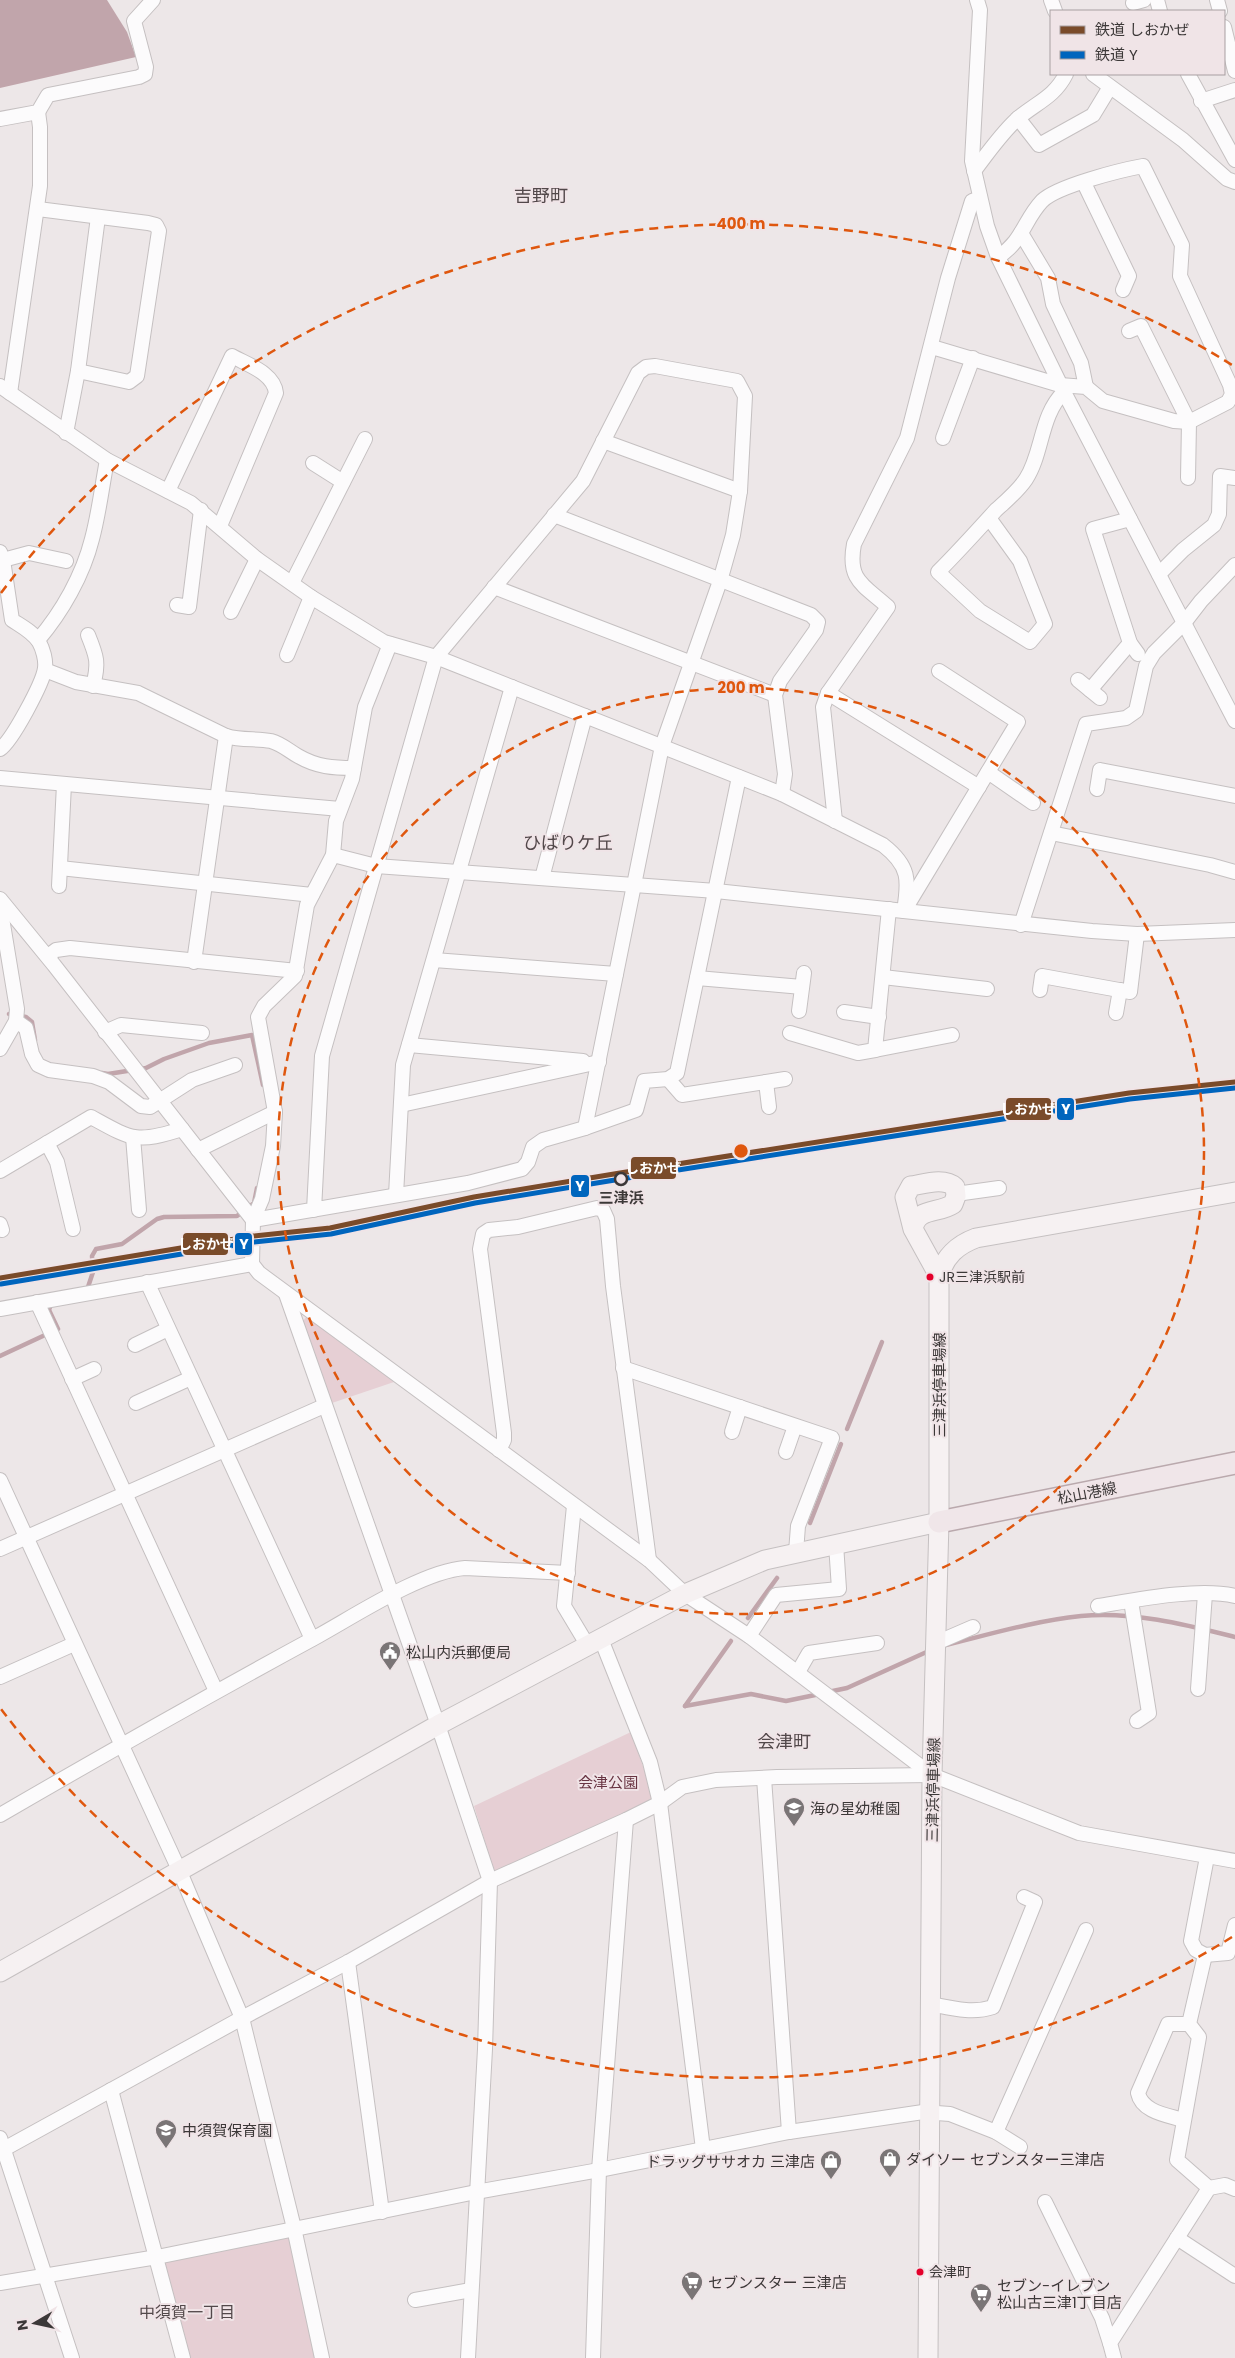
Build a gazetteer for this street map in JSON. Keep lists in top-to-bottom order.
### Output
{
  "streets": {
    "main road": ["松山港線"],
    "street": ["三津浜停車場線"]
  },
  "crossings": [
    ["三津浜停車場線", "松山港線"]
  ],
  "districts": [
    "吉野町",
    "ひばりケ丘",
    "会津町",
    "中須賀一丁目"
  ],
  "parks": ["会津公園"],
  "places": {
    "other": ["三津浜", "JR三津浜駅前", "会津町"],
    "public building": ["松山内浜郵便局"],
    "school or university": ["海の星幼稚園", "中須賀保育園"],
    "shop": ["ダイソー セブンスター三津店", "ドラッグササオカ 三津店"],
    "supermarket": ["セブンスター 三津店", "セブン-イレブン 松山古三津1丁目店"]
  },
  "lines": ["rail line しおかぜ", "rail line Y"],
  "legend": ["鉄道 しおかぜ", "鉄道 Y"],
  "north": "left",
  "rings": ["400 m", "200 m"]
}
